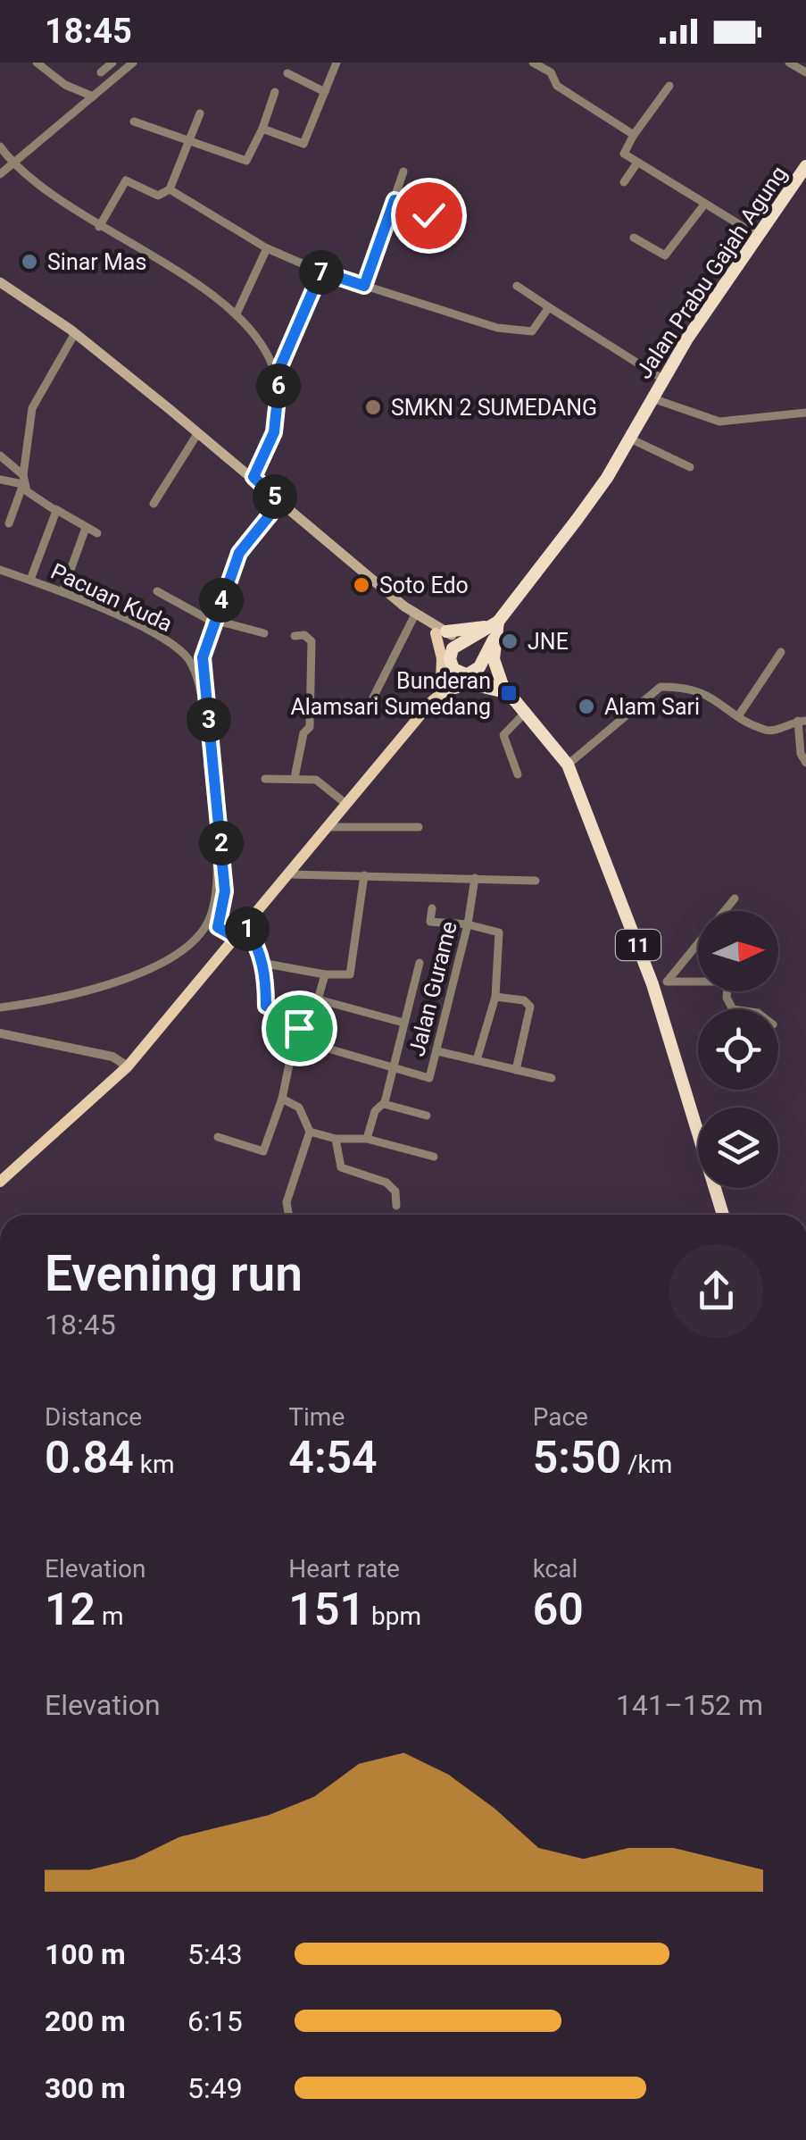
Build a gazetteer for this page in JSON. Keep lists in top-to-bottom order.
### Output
{
  "streets": {
    "highway": ["Jalan Prabu Gajah Agung", "11"],
    "street": ["Pacuan Kuda", "Jalan Gurame"]
  },
  "places": {
    "other": [
      "Sinar Mas",
      "SMKN 2 SUMEDANG",
      "Soto Edo",
      "JNE",
      "Alam Sari"
    ],
    "transit": ["Bunderan Alamsari Sumedang"]
  },
  "north": "right",
  "page": {
    "status": "18:45",
    "pins": [
      "7",
      "6",
      "5",
      "4",
      "3",
      "2",
      "1"
    ],
    "heading": ["Evening run", "18:45"],
    "stats": [
      ["Distance", "0.84 km"],
      ["Time", "4:54"],
      ["Pace", "5:50 /km"],
      ["Elevation", "12 m"],
      ["Heart rate", "151 bpm"],
      ["kcal", "60"]
    ],
    "chart": ["Elevation", "141–152 m"],
    "list": [
      {
        "name": "100 m",
        "note": "5:43"
      },
      {
        "name": "200 m",
        "note": "6:15"
      },
      {
        "name": "300 m",
        "note": "5:49"
      }
    ]
  }
}
